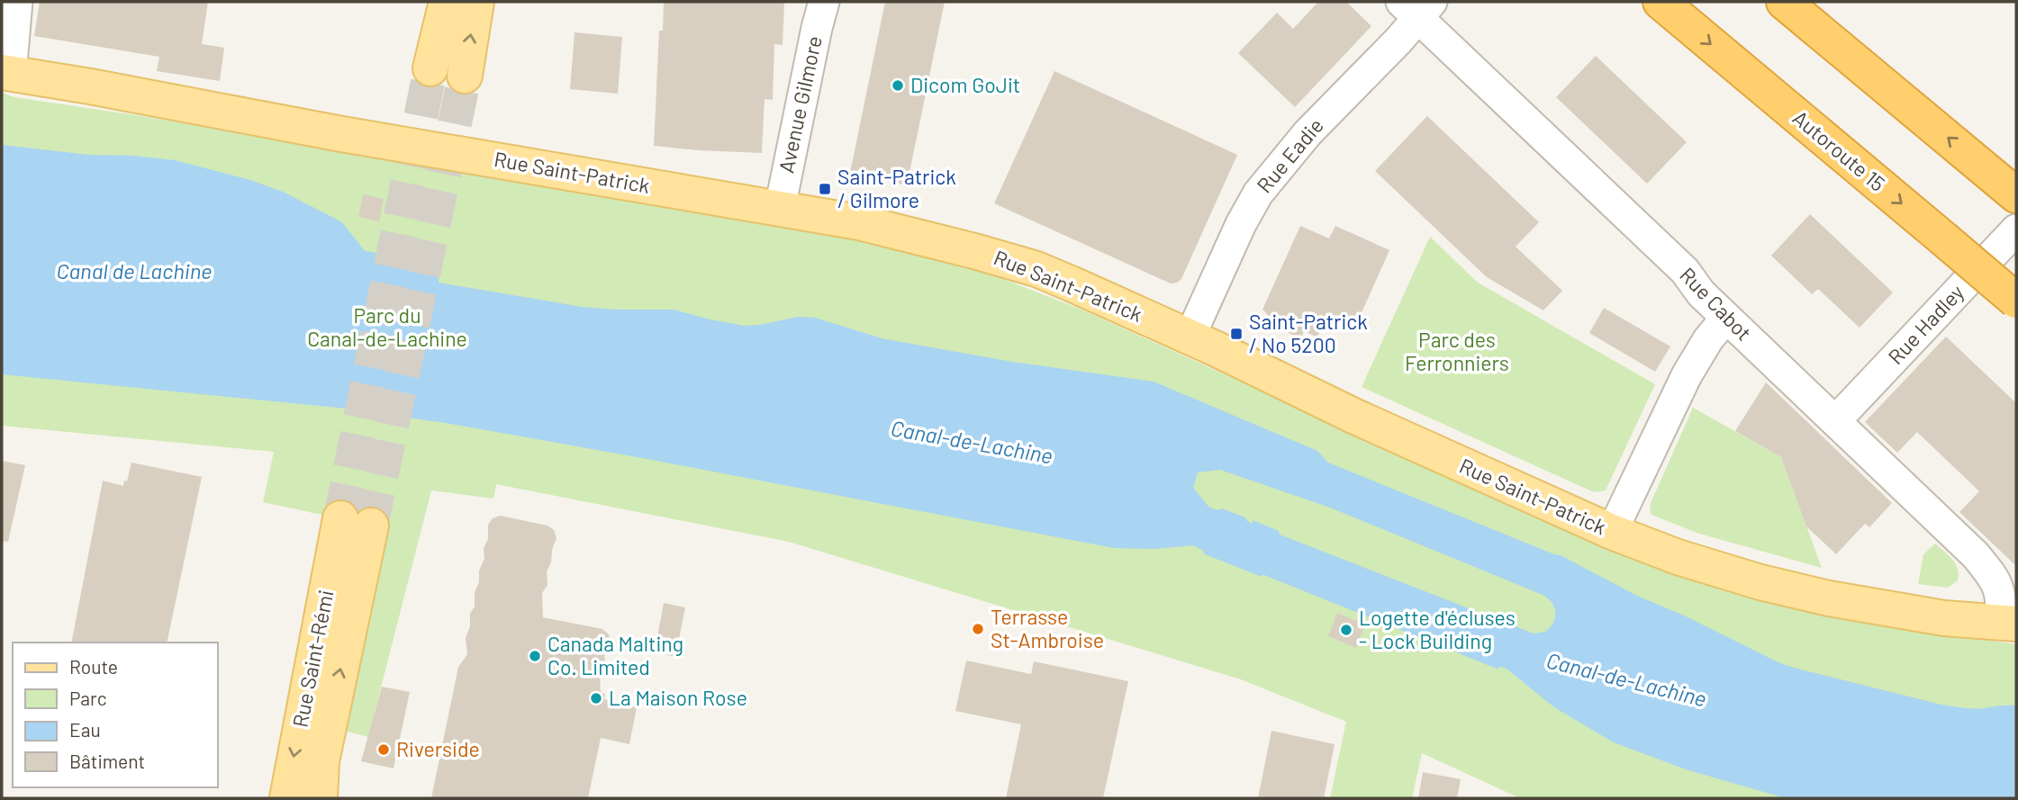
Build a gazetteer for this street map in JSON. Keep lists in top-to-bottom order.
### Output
{
  "streets": {
    "highway": ["Autoroute 15"],
    "main road": ["Rue Saint-Patrick", "Rue Saint-Rémi"],
    "street": [
      "Avenue Gilmore",
      "Rue Eadie",
      "Rue Cabot",
      "Rue Hadley"
    ]
  },
  "crossings": [
    ["Avenue Gilmore", "Rue Saint-Patrick"],
    ["Rue Eadie", "Rue Saint-Patrick"],
    ["Rue Eadie", "Rue Cabot"],
    ["Rue Saint-Patrick", "Rue Cabot"],
    ["Rue Cabot", "Rue Hadley"]
  ],
  "water": ["Canal de Lachine", "Canal-de-Lachine"],
  "parks": ["Parc du Canal-de-Lachine", "Parc des Ferronniers"],
  "places": {
    "other": [
      "Dicom GoJit",
      "Terrasse St-Ambroise",
      "Logette d'écluses - Lock Building",
      "Canada Malting Co. Limited",
      "La Maison Rose",
      "Riverside"
    ],
    "transit": ["Saint-Patrick / Gilmore", "Saint-Patrick / No 5200"]
  },
  "legend": [
    "Route",
    "Parc",
    "Eau",
    "Bâtiment"
  ]
}
